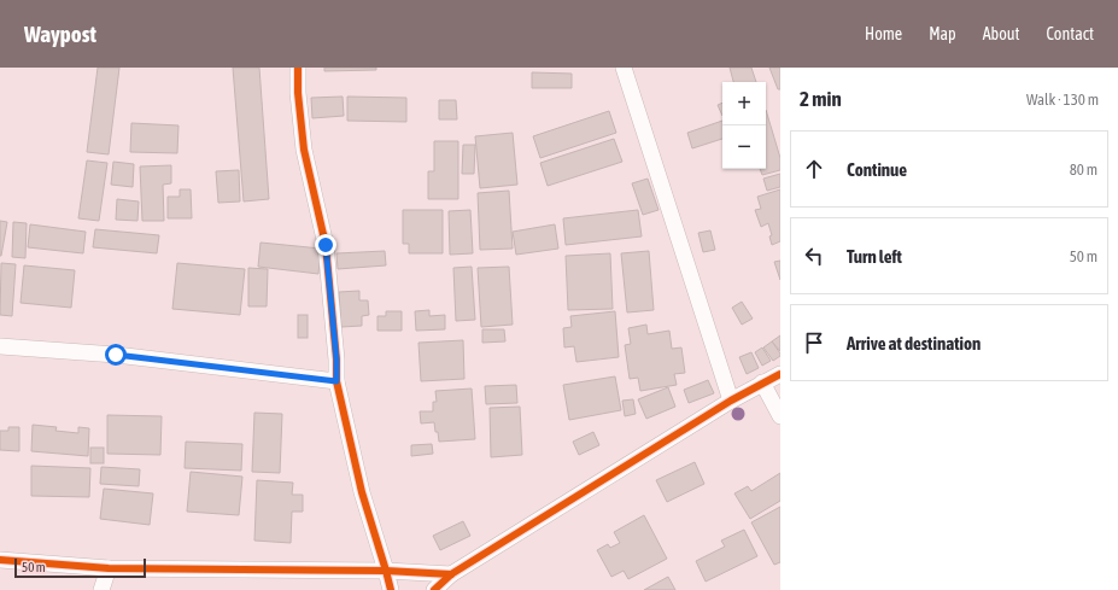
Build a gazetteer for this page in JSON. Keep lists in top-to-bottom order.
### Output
{
  "scale_bar": "50 m",
  "page": {
    "header": "Waypost",
    "nav": [
      "Home",
      "Map",
      "About",
      "Contact"
    ],
    "heading": ["2 min", "Walk · 130 m"],
    "map_buttons": ["+", "−"],
    "list": [
      ["Continue", "80 m"],
      ["Turn left", "50 m"],
      "Arrive at destination"
    ],
    "scale": "50 m"
  }
}
